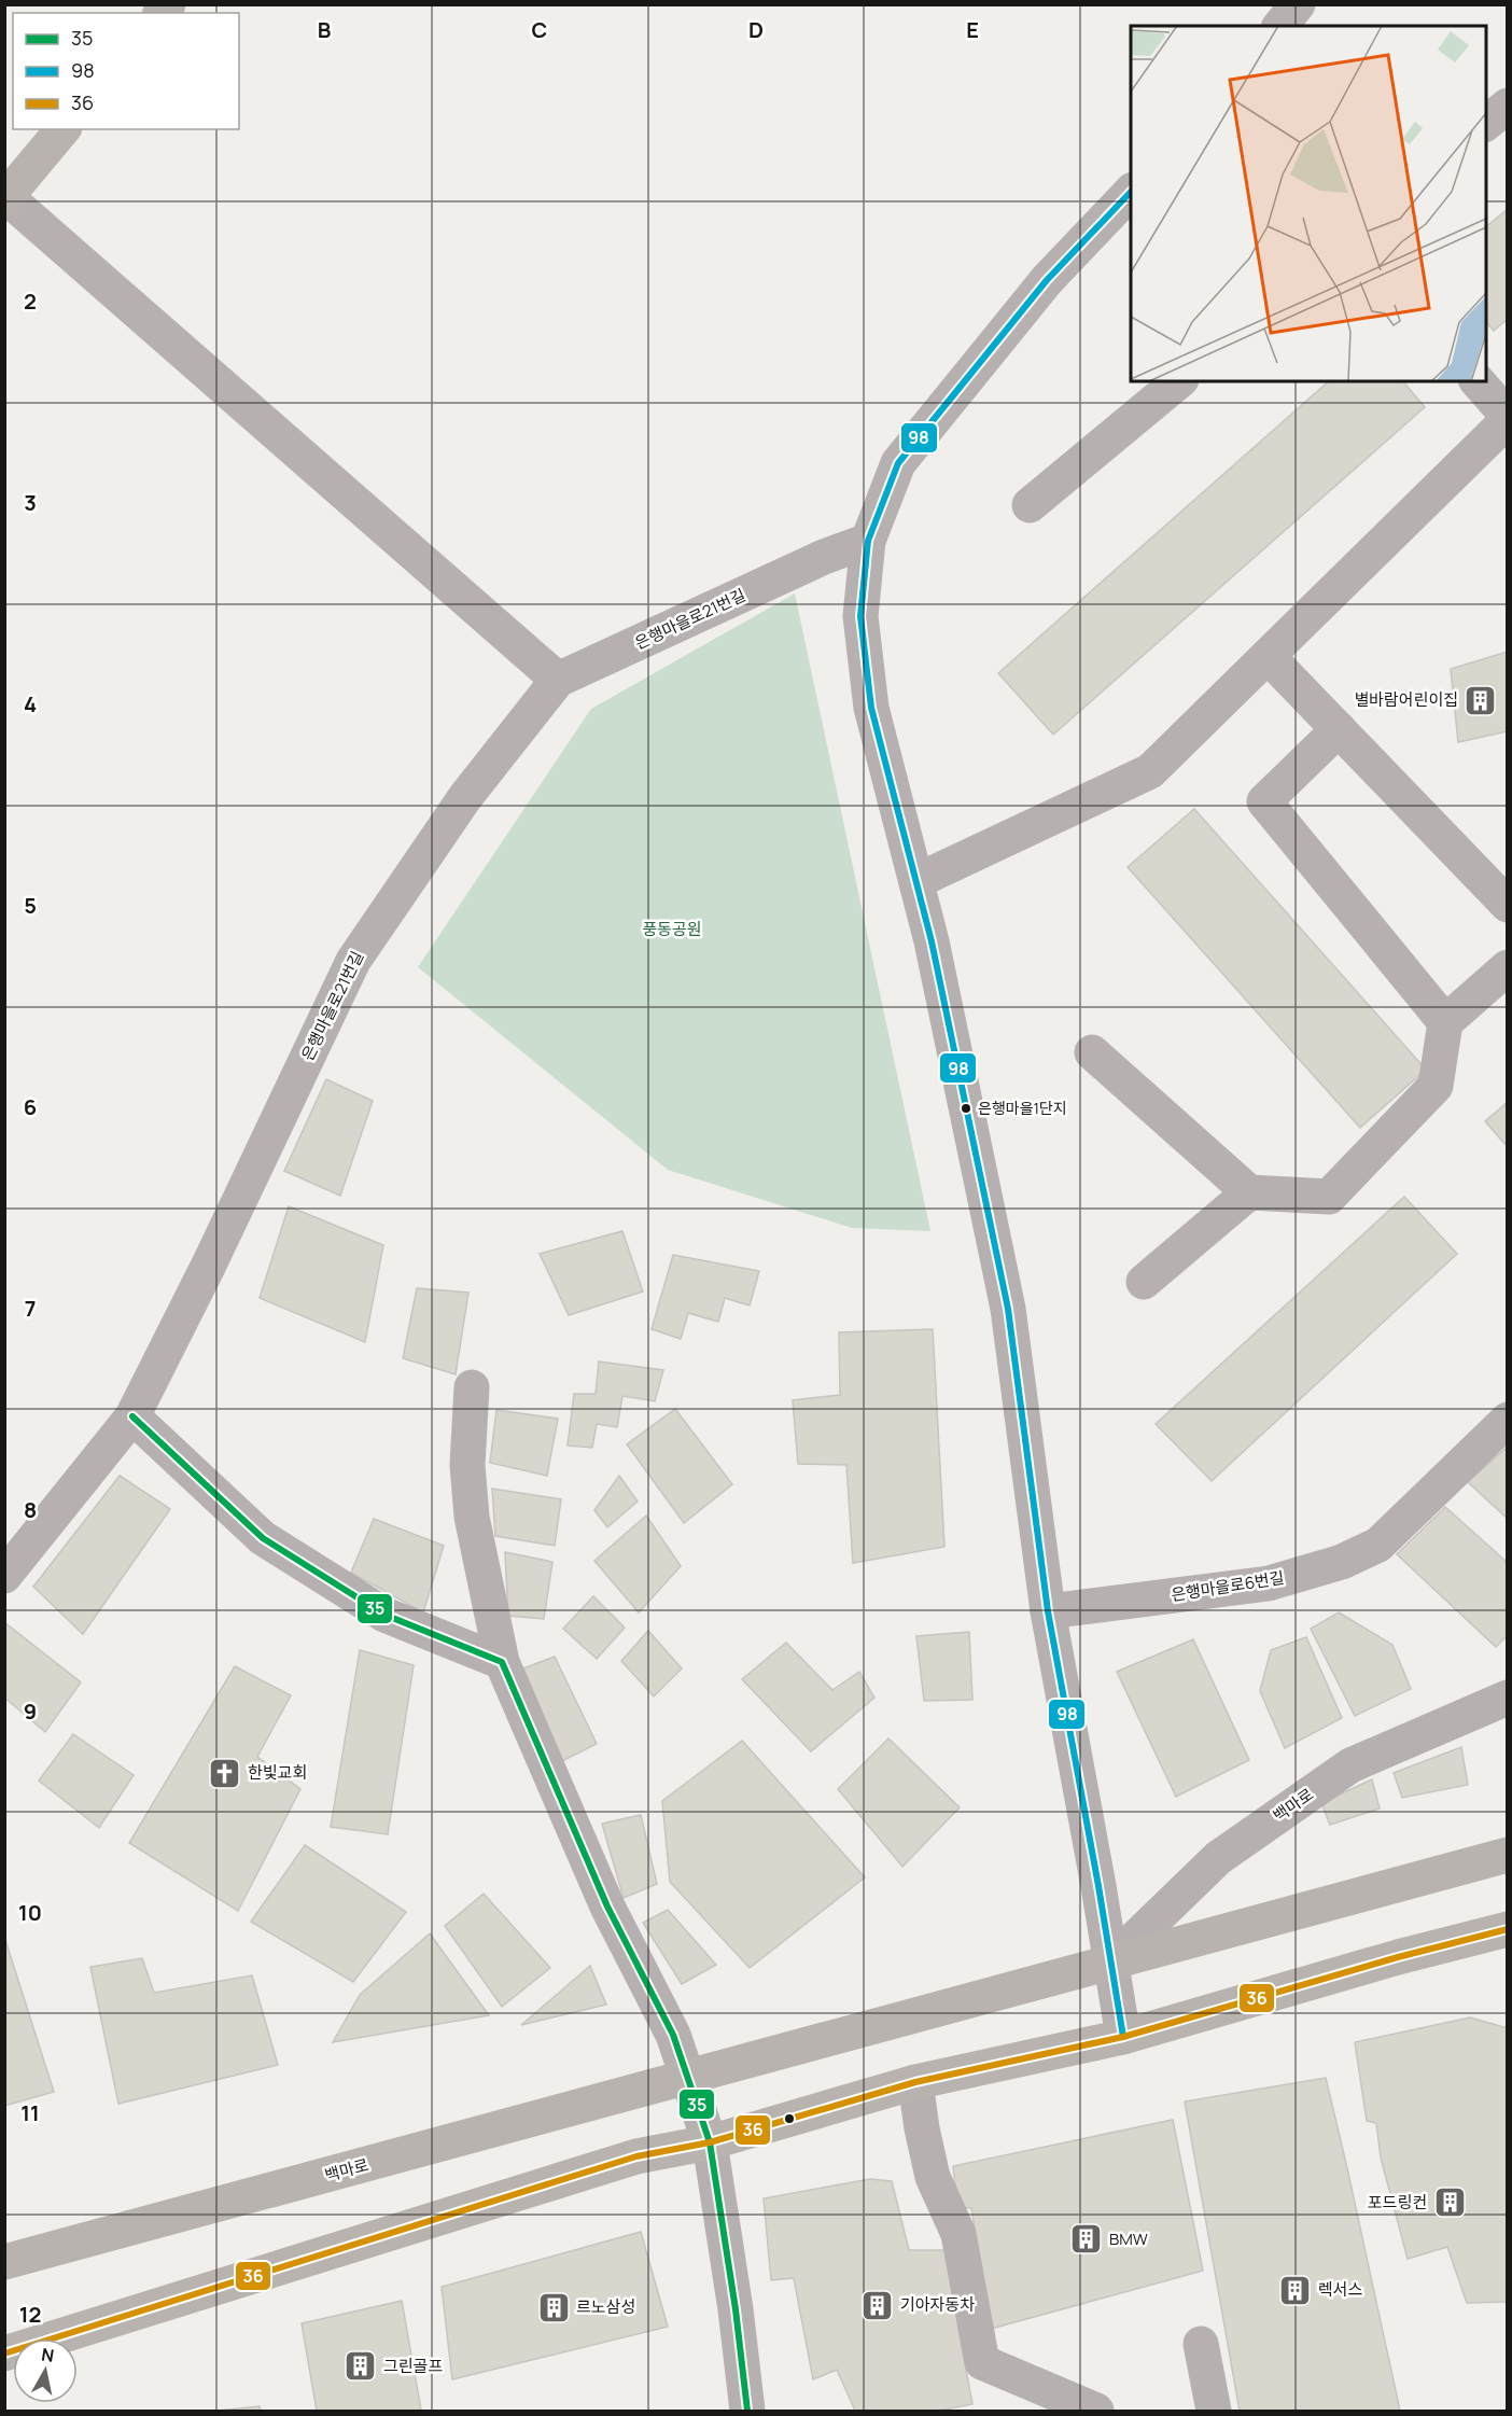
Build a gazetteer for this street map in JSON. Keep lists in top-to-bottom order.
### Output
{
  "streets": {
    "main road": ["백마로"],
    "street": ["은행마을로21번길", "은행마을로6번길"]
  },
  "parks": ["풍동공원"],
  "places": {
    "building": [
      "별바람어린이집",
      "포드링컨",
      "BMW",
      "렉서스",
      "기아자동차",
      "르노삼성",
      "그린골프"
    ],
    "other": ["은행마을1단지"],
    "church": ["한빛교회"]
  },
  "lines": ["transit line 98", "transit line 35", "transit line 36"],
  "legend": ["35", "98", "36"],
  "north": "top",
  "grid": {
    "columns": [
      "B",
      "C",
      "D",
      "E"
    ],
    "rows": [
      "2",
      "3",
      "4",
      "5",
      "6",
      "7",
      "8",
      "9",
      "10",
      "11",
      "12"
    ]
  }
}
